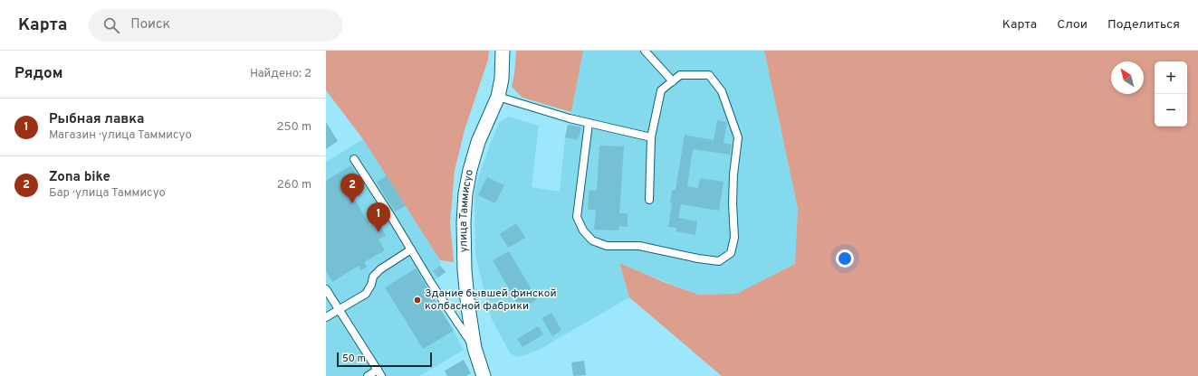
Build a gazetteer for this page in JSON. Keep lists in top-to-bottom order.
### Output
{
  "streets": {
    "street": ["улица Таммисуо"]
  },
  "places": ["Здание бывшей финской колбасной фабрики"],
  "scale_bar": "50 m",
  "north": "top left",
  "page": {
    "header": "Карта",
    "search": "Поиск",
    "nav": ["Карта", "Слои", "Поделиться"],
    "heading": ["Рядом", "Найдено: 2"],
    "map_buttons": ["+", "−"],
    "list": [
      {
        "mark": "1",
        "name": "Рыбная лавка",
        "note": "Магазин · улица Таммисуо",
        "value": "250 m"
      },
      {
        "mark": "2",
        "name": "Zona bike",
        "note": "Бар · улица Таммисуо",
        "value": "260 m"
      }
    ],
    "pins": ["2", "1"],
    "scale": "50 m"
  }
}
